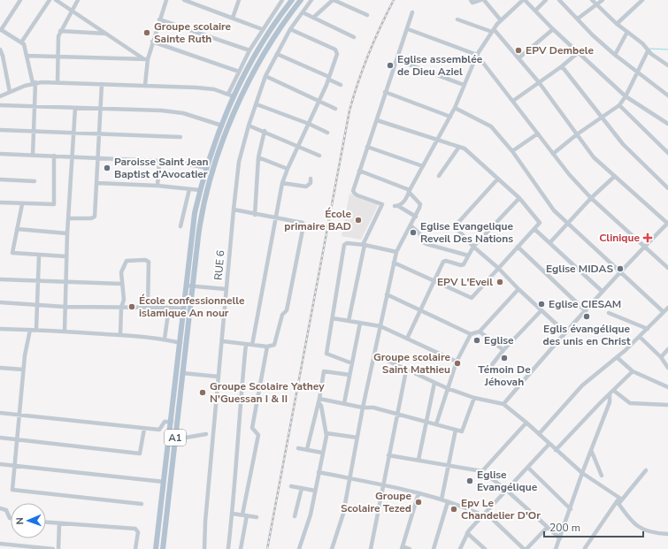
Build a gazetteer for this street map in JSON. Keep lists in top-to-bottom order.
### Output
{
  "streets": {
    "main road": ["A1"],
    "street": ["RUE 6"]
  },
  "places": {
    "other": [
      "Groupe scolaire Sainte Ruth",
      "EPV Dembele",
      "Eglise assemblée de Dieu Aziel",
      "Paroisse Saint Jean Baptist d’Avocatier",
      "École primaire BAD",
      "Eglise Evangelique Reveil Des Nations",
      "Eglise MIDAS",
      "EPV L'Eveil",
      "Eglise CIESAM",
      "École confessionnelle islamique An nour",
      "Eglis évangélique des unis en Christ",
      "Eglise",
      "Témoin De Jéhovah",
      "Groupe scolaire Saint Mathieu",
      "Groupe Scolaire Yathey N'Guessan I & II",
      "Eglise Evangélique",
      "Groupe Scolaire Tezed",
      "Epv Le Chandelier D'Or"
    ],
    "health": ["Clinique"]
  },
  "scale_bar": "200 m",
  "north": "left"
}
